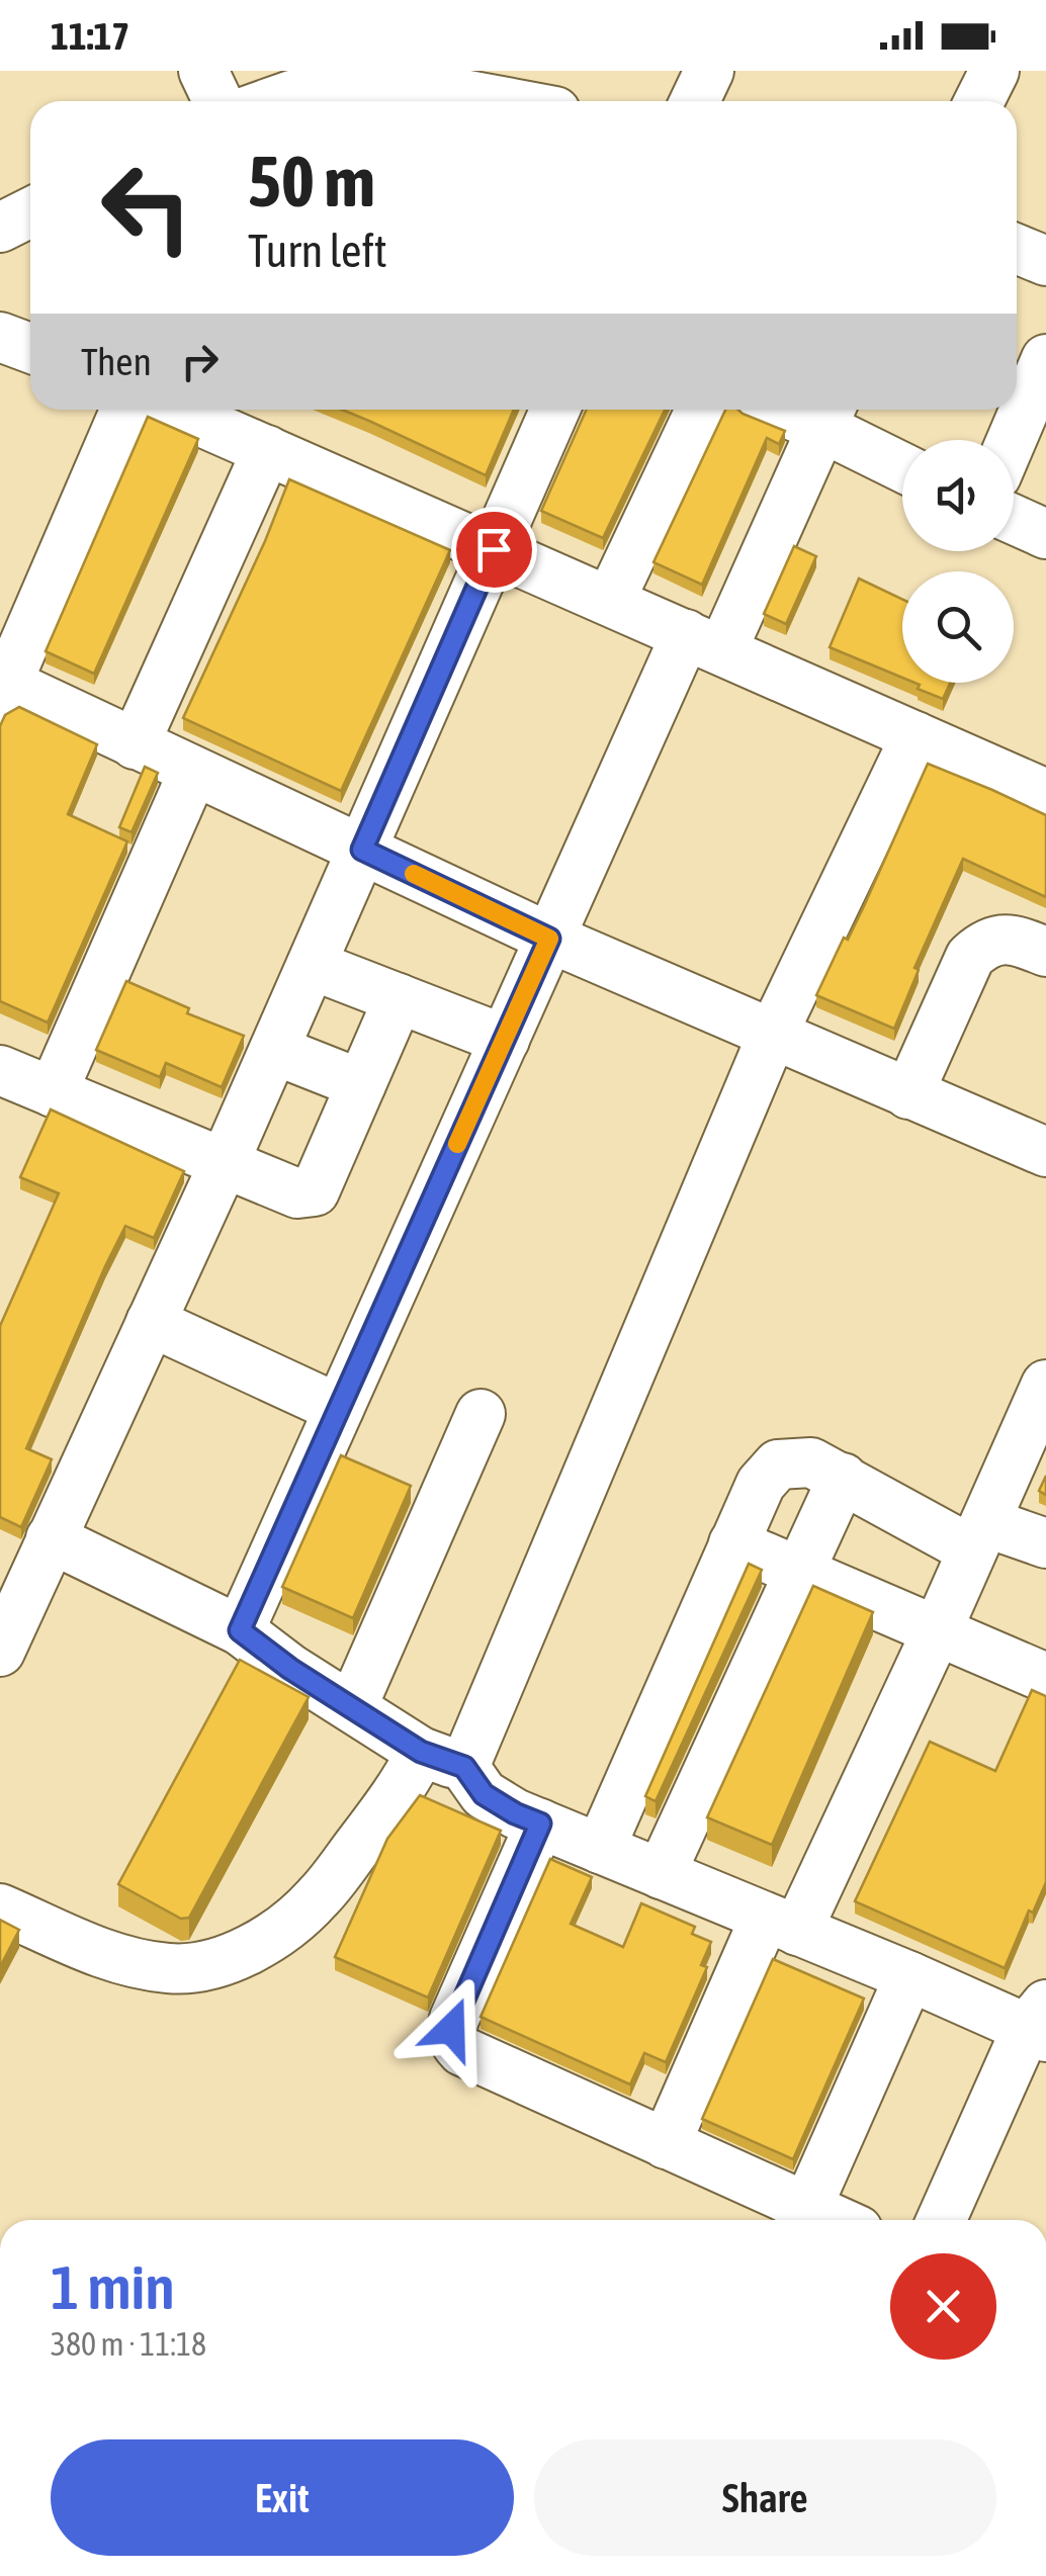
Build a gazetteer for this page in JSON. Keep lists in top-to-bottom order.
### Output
{
  "page": {
    "status": "11:17",
    "turn": ["50 m", "Turn left"],
    "then": "Then",
    "heading": ["1 min", "380 m · 11:18"],
    "buttons": ["Exit", "Share"]
  }
}
